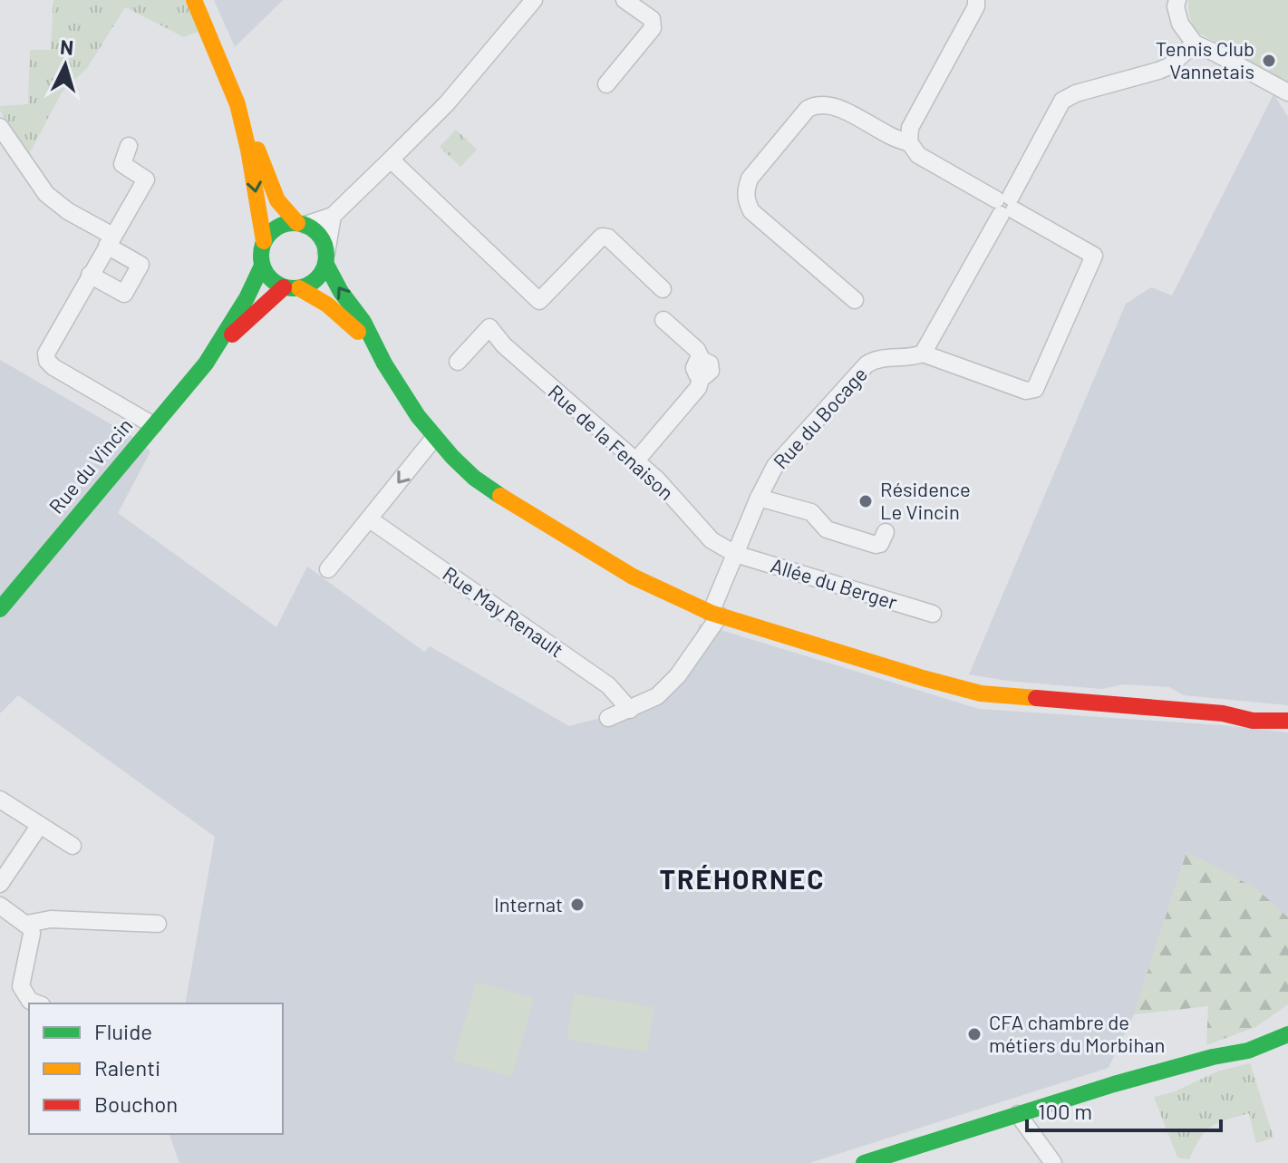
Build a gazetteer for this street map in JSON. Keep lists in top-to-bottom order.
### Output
{
  "streets": {
    "main road": ["Rue du Vincin"],
    "street": [
      "Rue du Bocage",
      "Rue de la Fenaison",
      "Allée du Berger",
      "Rue May Renault"
    ]
  },
  "crossings": [
    ["Rue du Bocage", "Rue de la Fenaison"],
    ["Rue du Bocage", "Allée du Berger"],
    ["Rue du Bocage", "Rue May Renault"],
    ["Rue de la Fenaison", "Allée du Berger"]
  ],
  "districts": ["TRÉHORNEC"],
  "places": [
    "Tennis Club Vannetais",
    "Résidence Le Vincin",
    "Internat",
    "CFA chambre de métiers du Morbihan"
  ],
  "legend": ["Fluide", "Ralenti", "Bouchon"],
  "scale_bar": "100 m",
  "north": "top"
}
